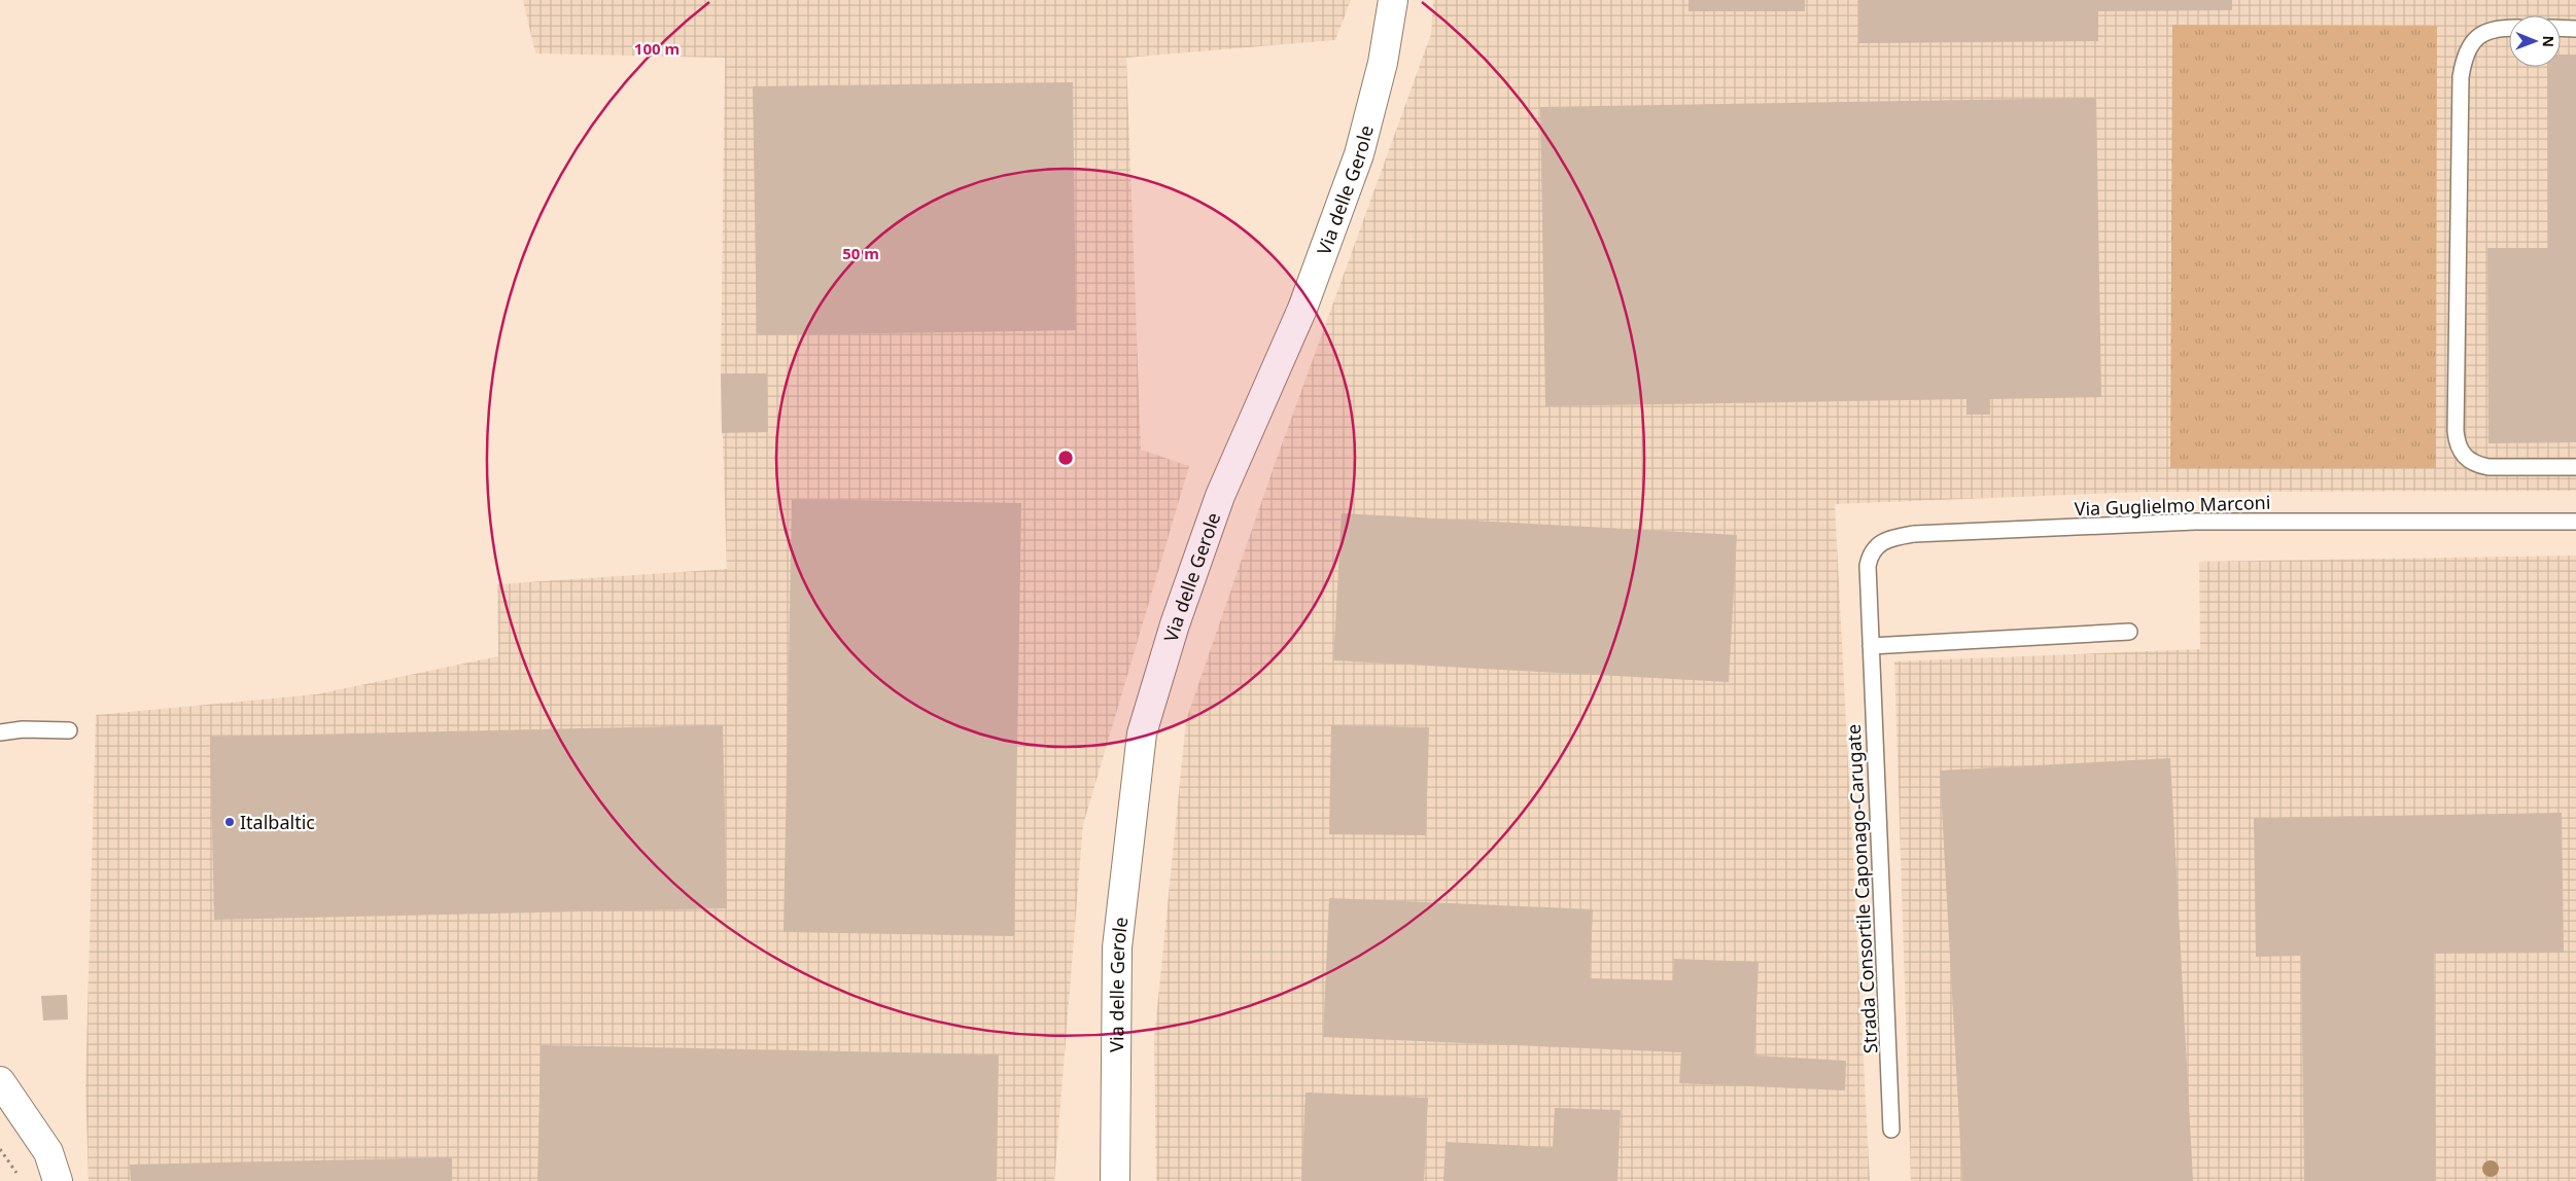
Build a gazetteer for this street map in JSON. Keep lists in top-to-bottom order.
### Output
{
  "streets": {
    "street": ["Via delle Gerole"],
    "lane": ["Via Guglielmo Marconi", "Strada Consortile Caponago-Carugate"]
  },
  "crossings": [
    ["Via Guglielmo Marconi", "Strada Consortile Caponago-Carugate"]
  ],
  "places": ["Italbaltic"],
  "north": "right",
  "rings": ["100 m", "50 m"]
}
